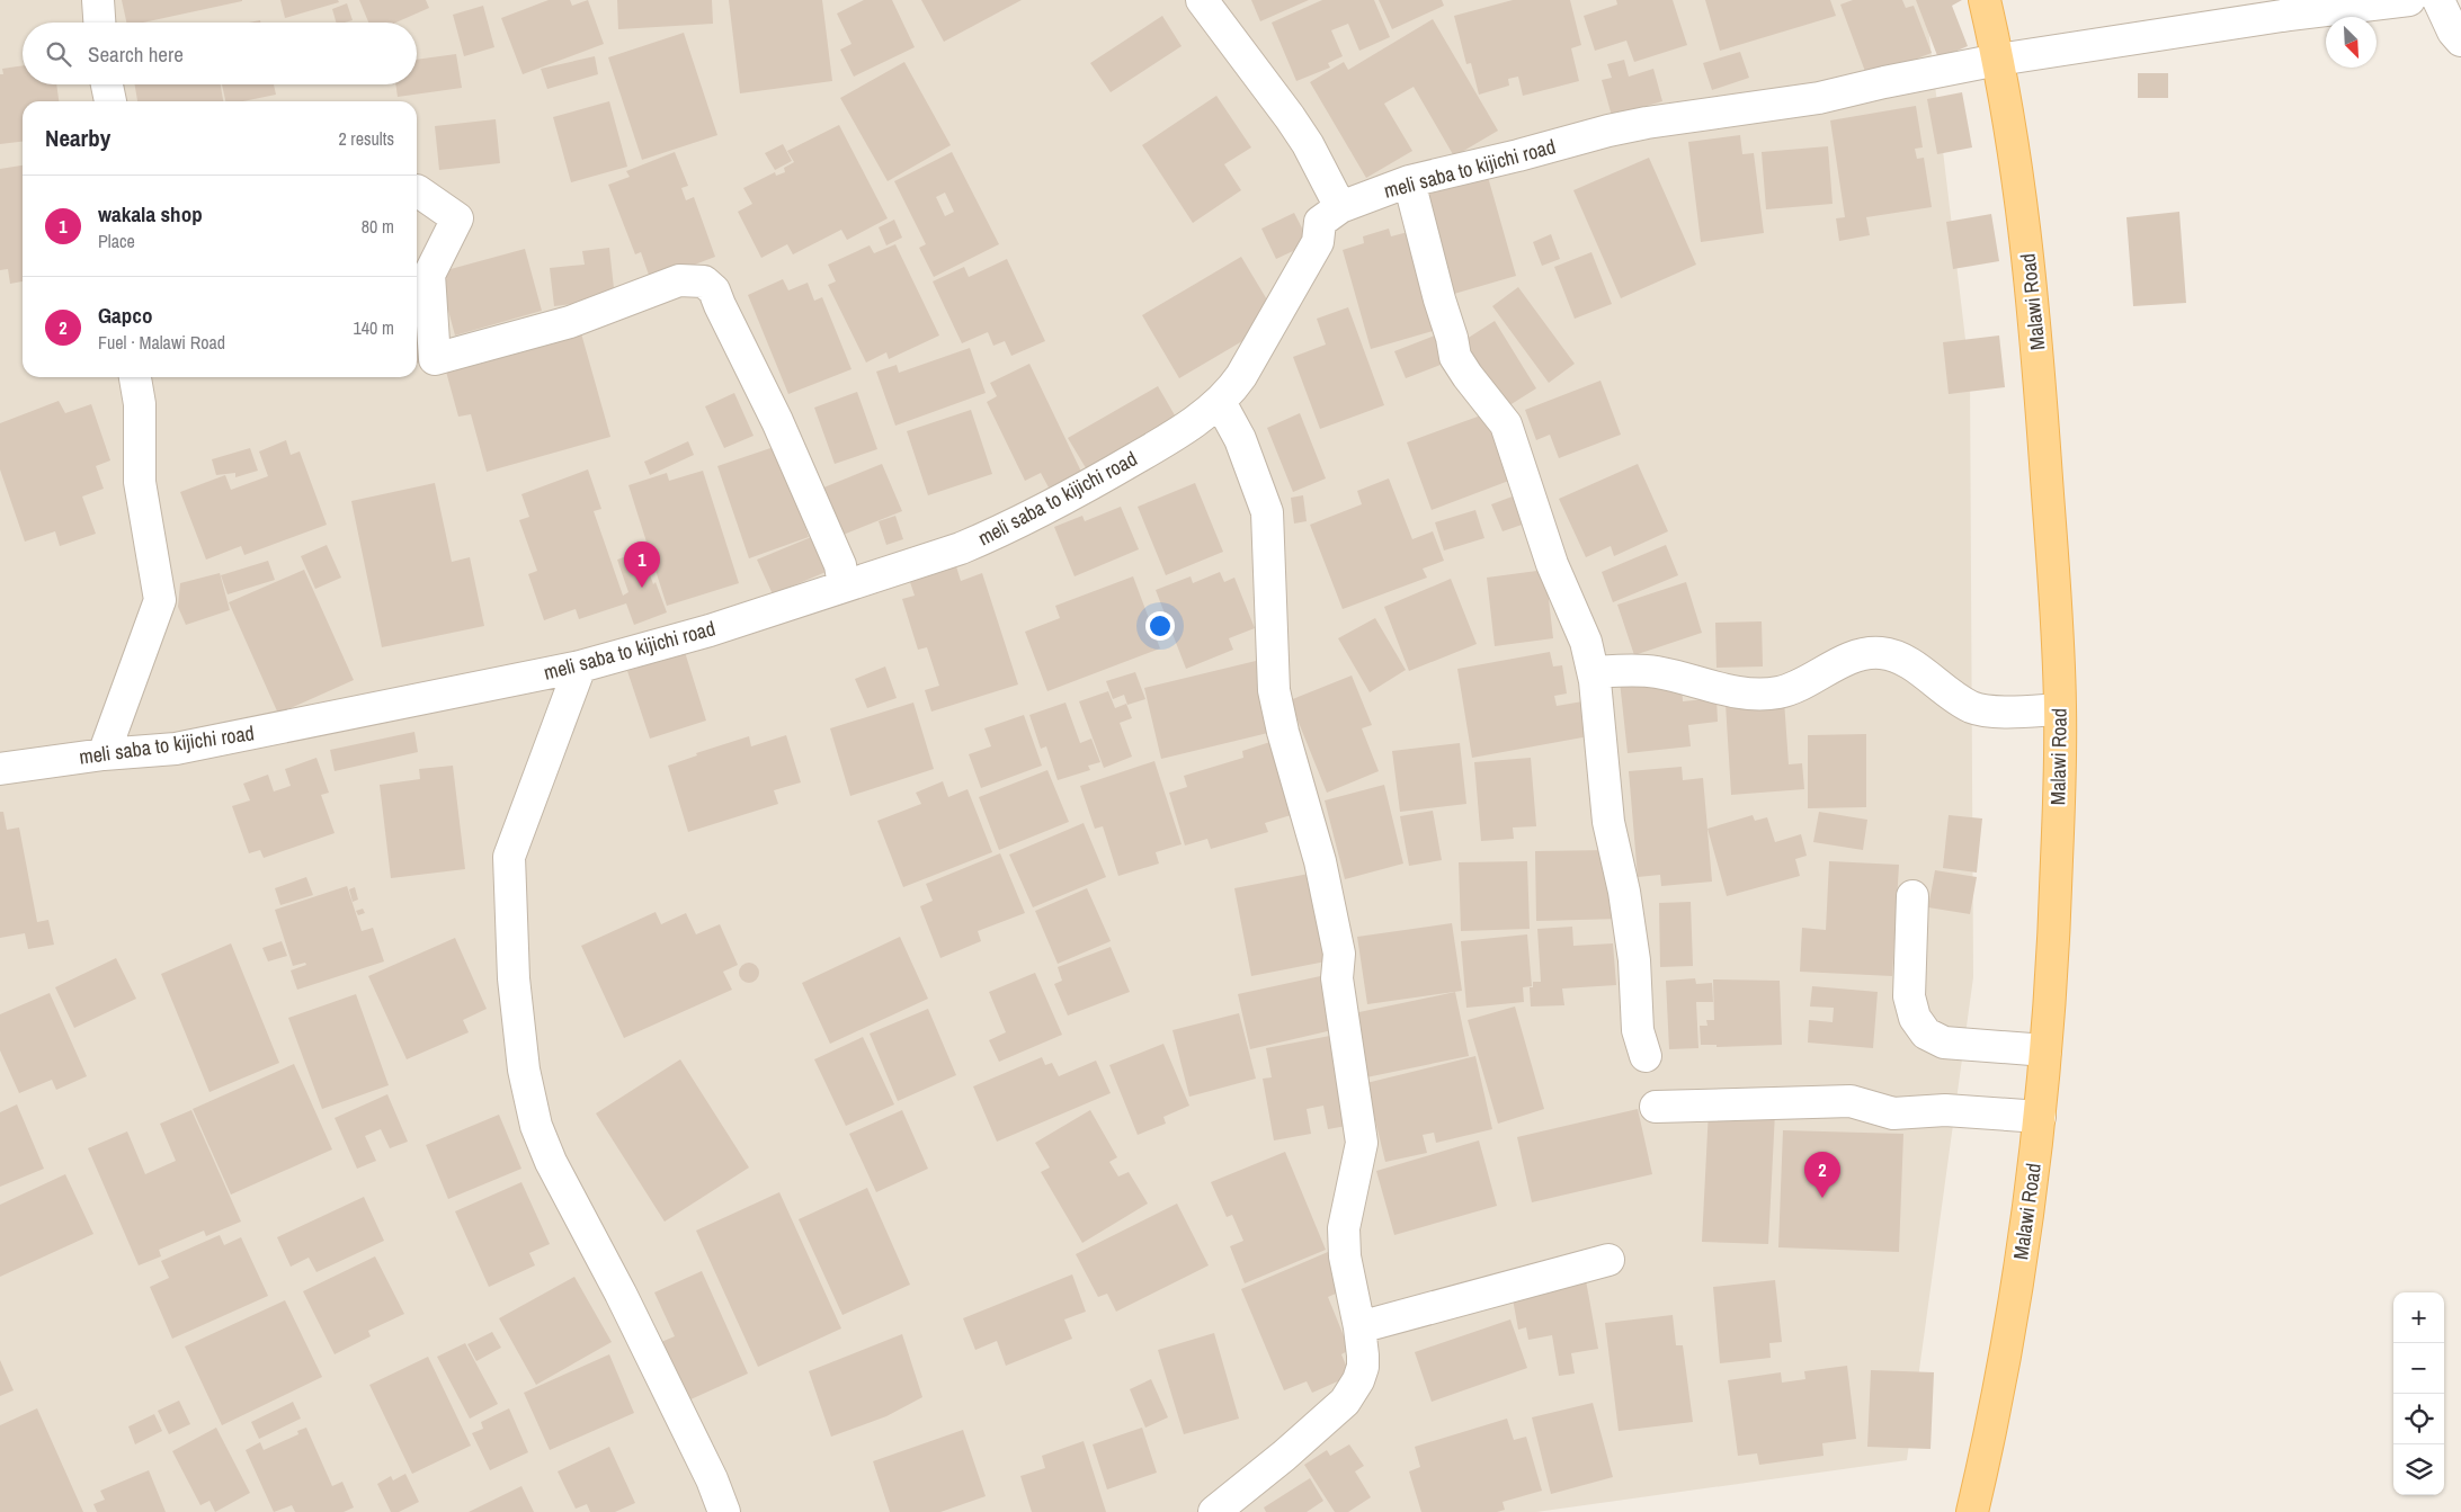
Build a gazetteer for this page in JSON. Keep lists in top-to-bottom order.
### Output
{
  "streets": {
    "main road": ["Malawi Road"],
    "street": ["meli saba to kijichi road"]
  },
  "crossings": [
    ["meli saba to kijichi road", "Malawi Road"]
  ],
  "north": "bottom right",
  "page": {
    "search": "Search here",
    "heading": ["Nearby", "2 results"],
    "list": [
      {
        "mark": "1",
        "name": "wakala shop",
        "note": "Place",
        "value": "80 m"
      },
      {
        "mark": "2",
        "name": "Gapco",
        "note": "Fuel · Malawi Road",
        "value": "140 m"
      }
    ],
    "pins": ["1", "2"],
    "map_buttons": ["+", "−"]
  }
}
